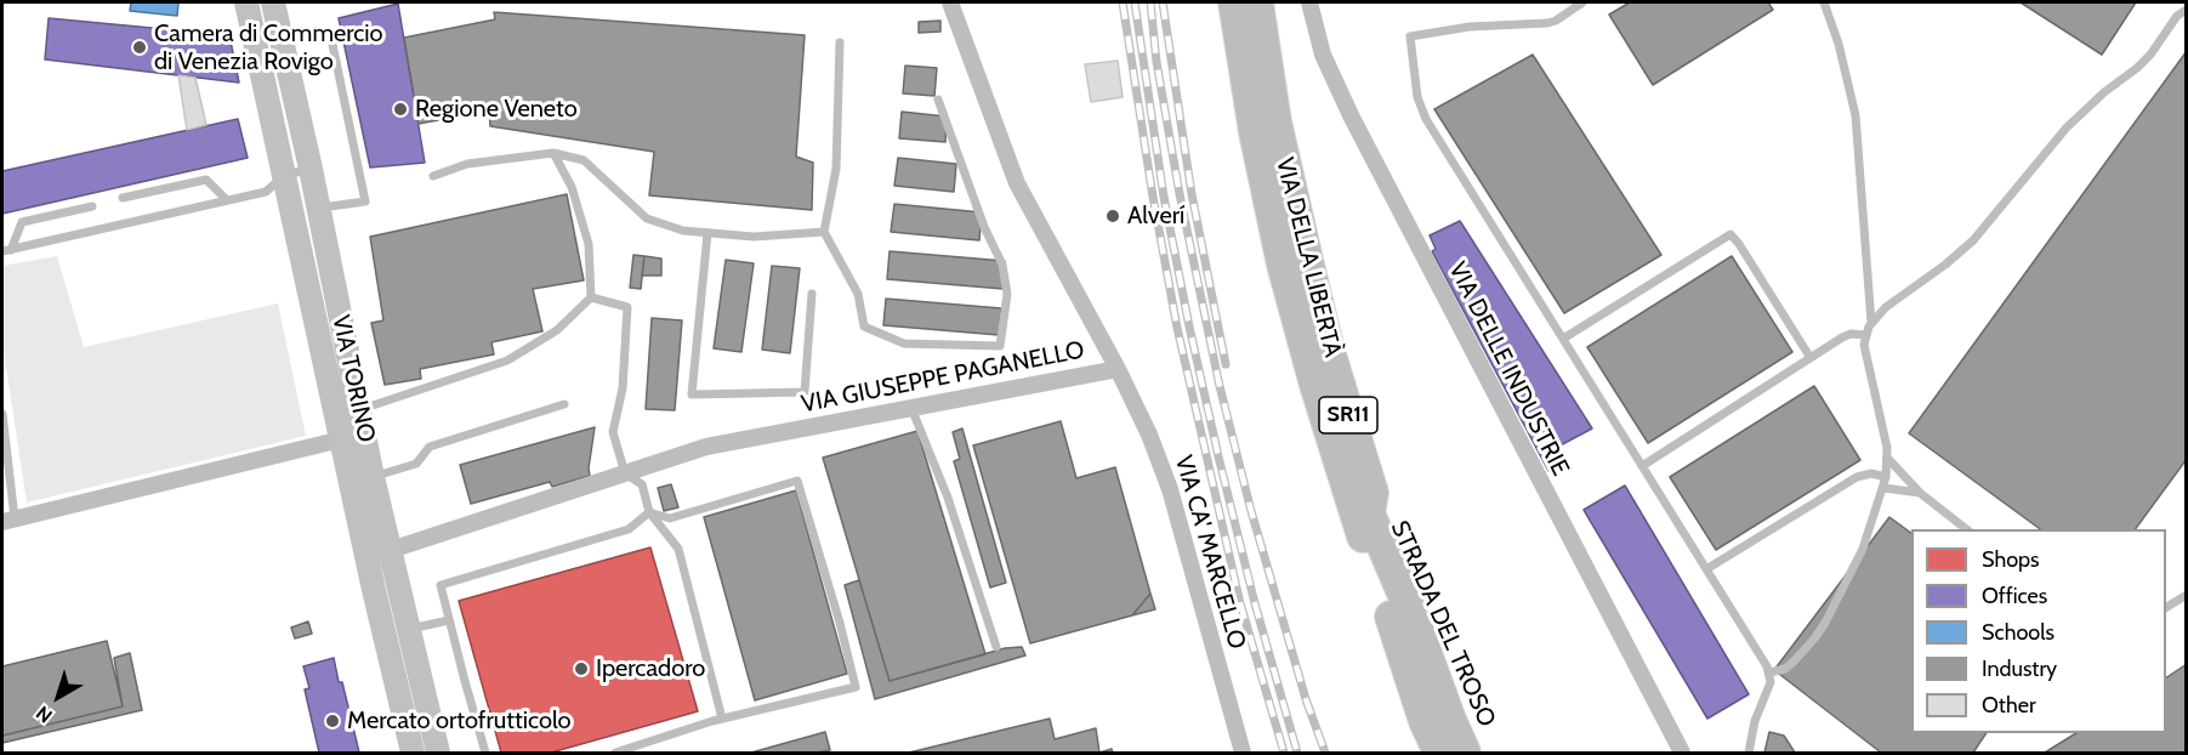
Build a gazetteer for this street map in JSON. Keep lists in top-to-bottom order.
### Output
{
  "streets": {
    "highway": ["VIA DELLA LIBERTÀ", "SR11"],
    "street": [
      "VIA DELLE INDUSTRIE",
      "VIA GIUSEPPE PAGANELLO",
      "VIA TORINO",
      "VIA CA' MARCELLO",
      "STRADA DEL TROSO"
    ]
  },
  "crossings": [
    ["VIA DELLA LIBERTÀ", "STRADA DEL TROSO"],
    ["VIA GIUSEPPE PAGANELLO", "VIA TORINO"],
    ["VIA GIUSEPPE PAGANELLO", "VIA CA' MARCELLO"]
  ],
  "places": [
    "Camera di Commercio di Venezia Rovigo",
    "Regione Veneto",
    "Alverí",
    "Ipercadoro",
    "Mercato ortofrutticolo"
  ],
  "legend": [
    "Shops",
    "Offices",
    "Schools",
    "Industry",
    "Other"
  ],
  "north": "bottom left"
}
